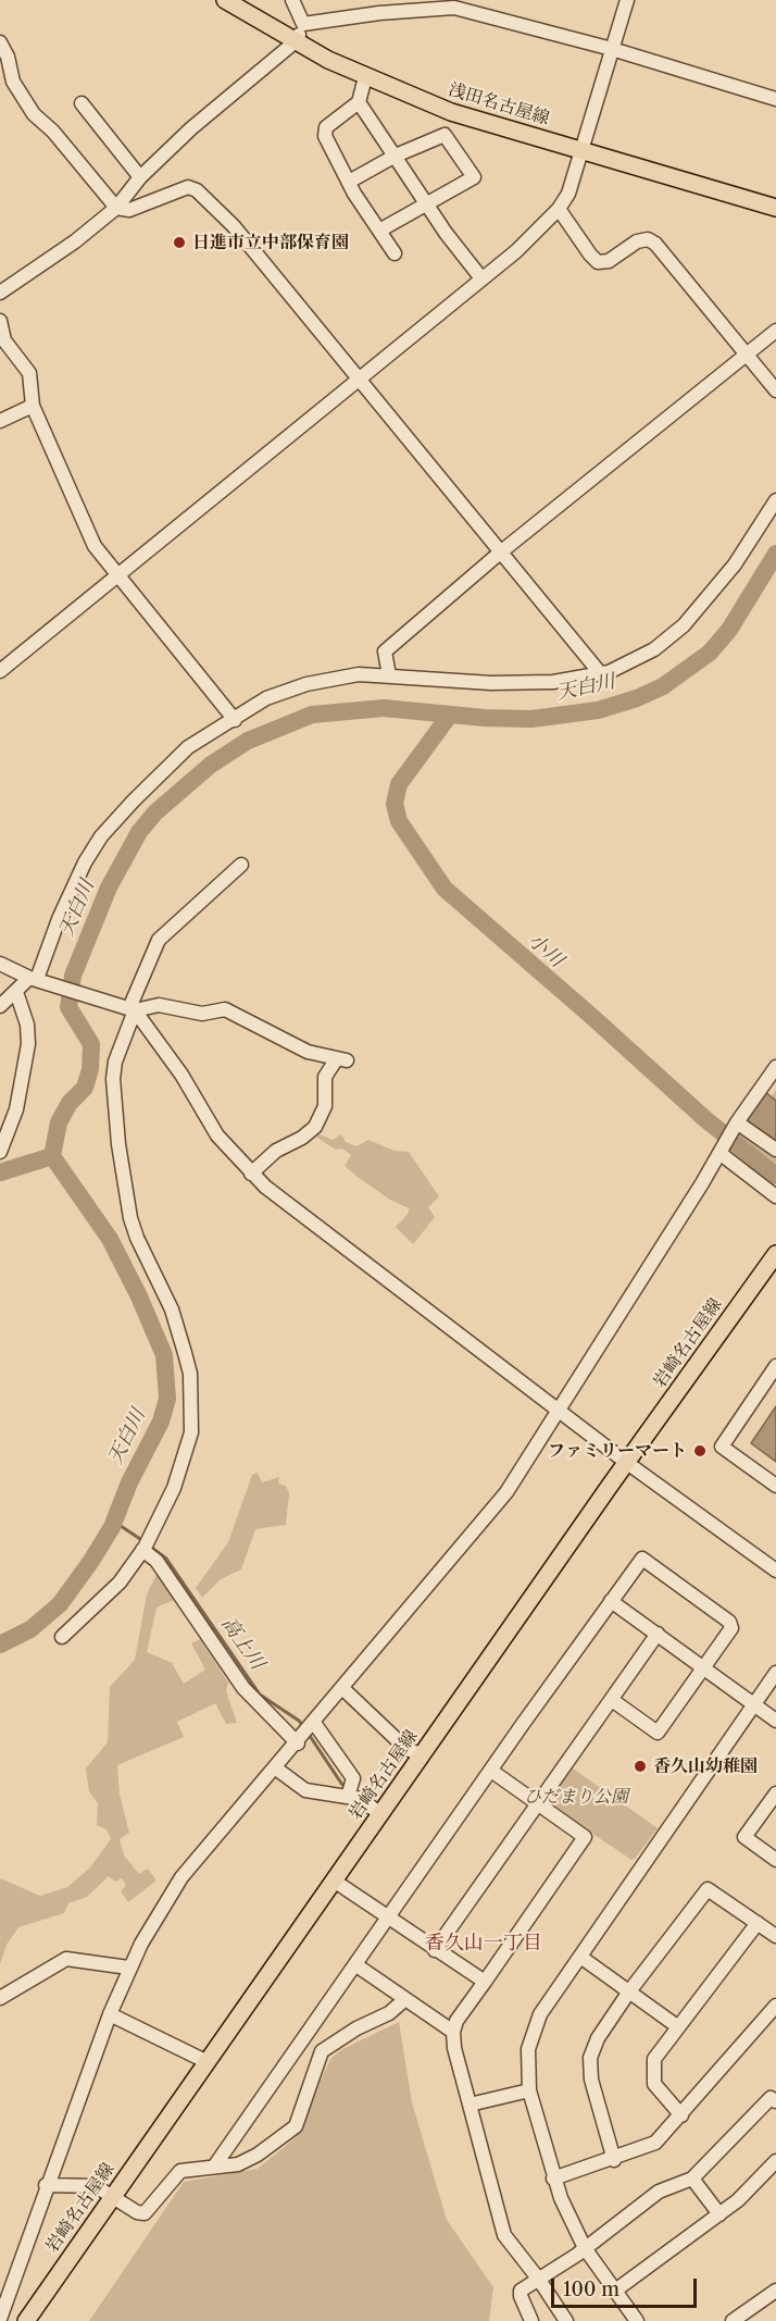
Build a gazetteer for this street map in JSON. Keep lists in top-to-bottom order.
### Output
{
  "streets": {
    "main road": ["浅田名古屋線", "岩崎名古屋線"]
  },
  "districts": ["香久山一丁目"],
  "water": ["天白川", "小川", "高上川"],
  "parks": ["ひだまり公園"],
  "places": ["日進市立中部保育園", "ファミリーマート", "香久山幼稚園"],
  "scale_bar": "100 m"
}
